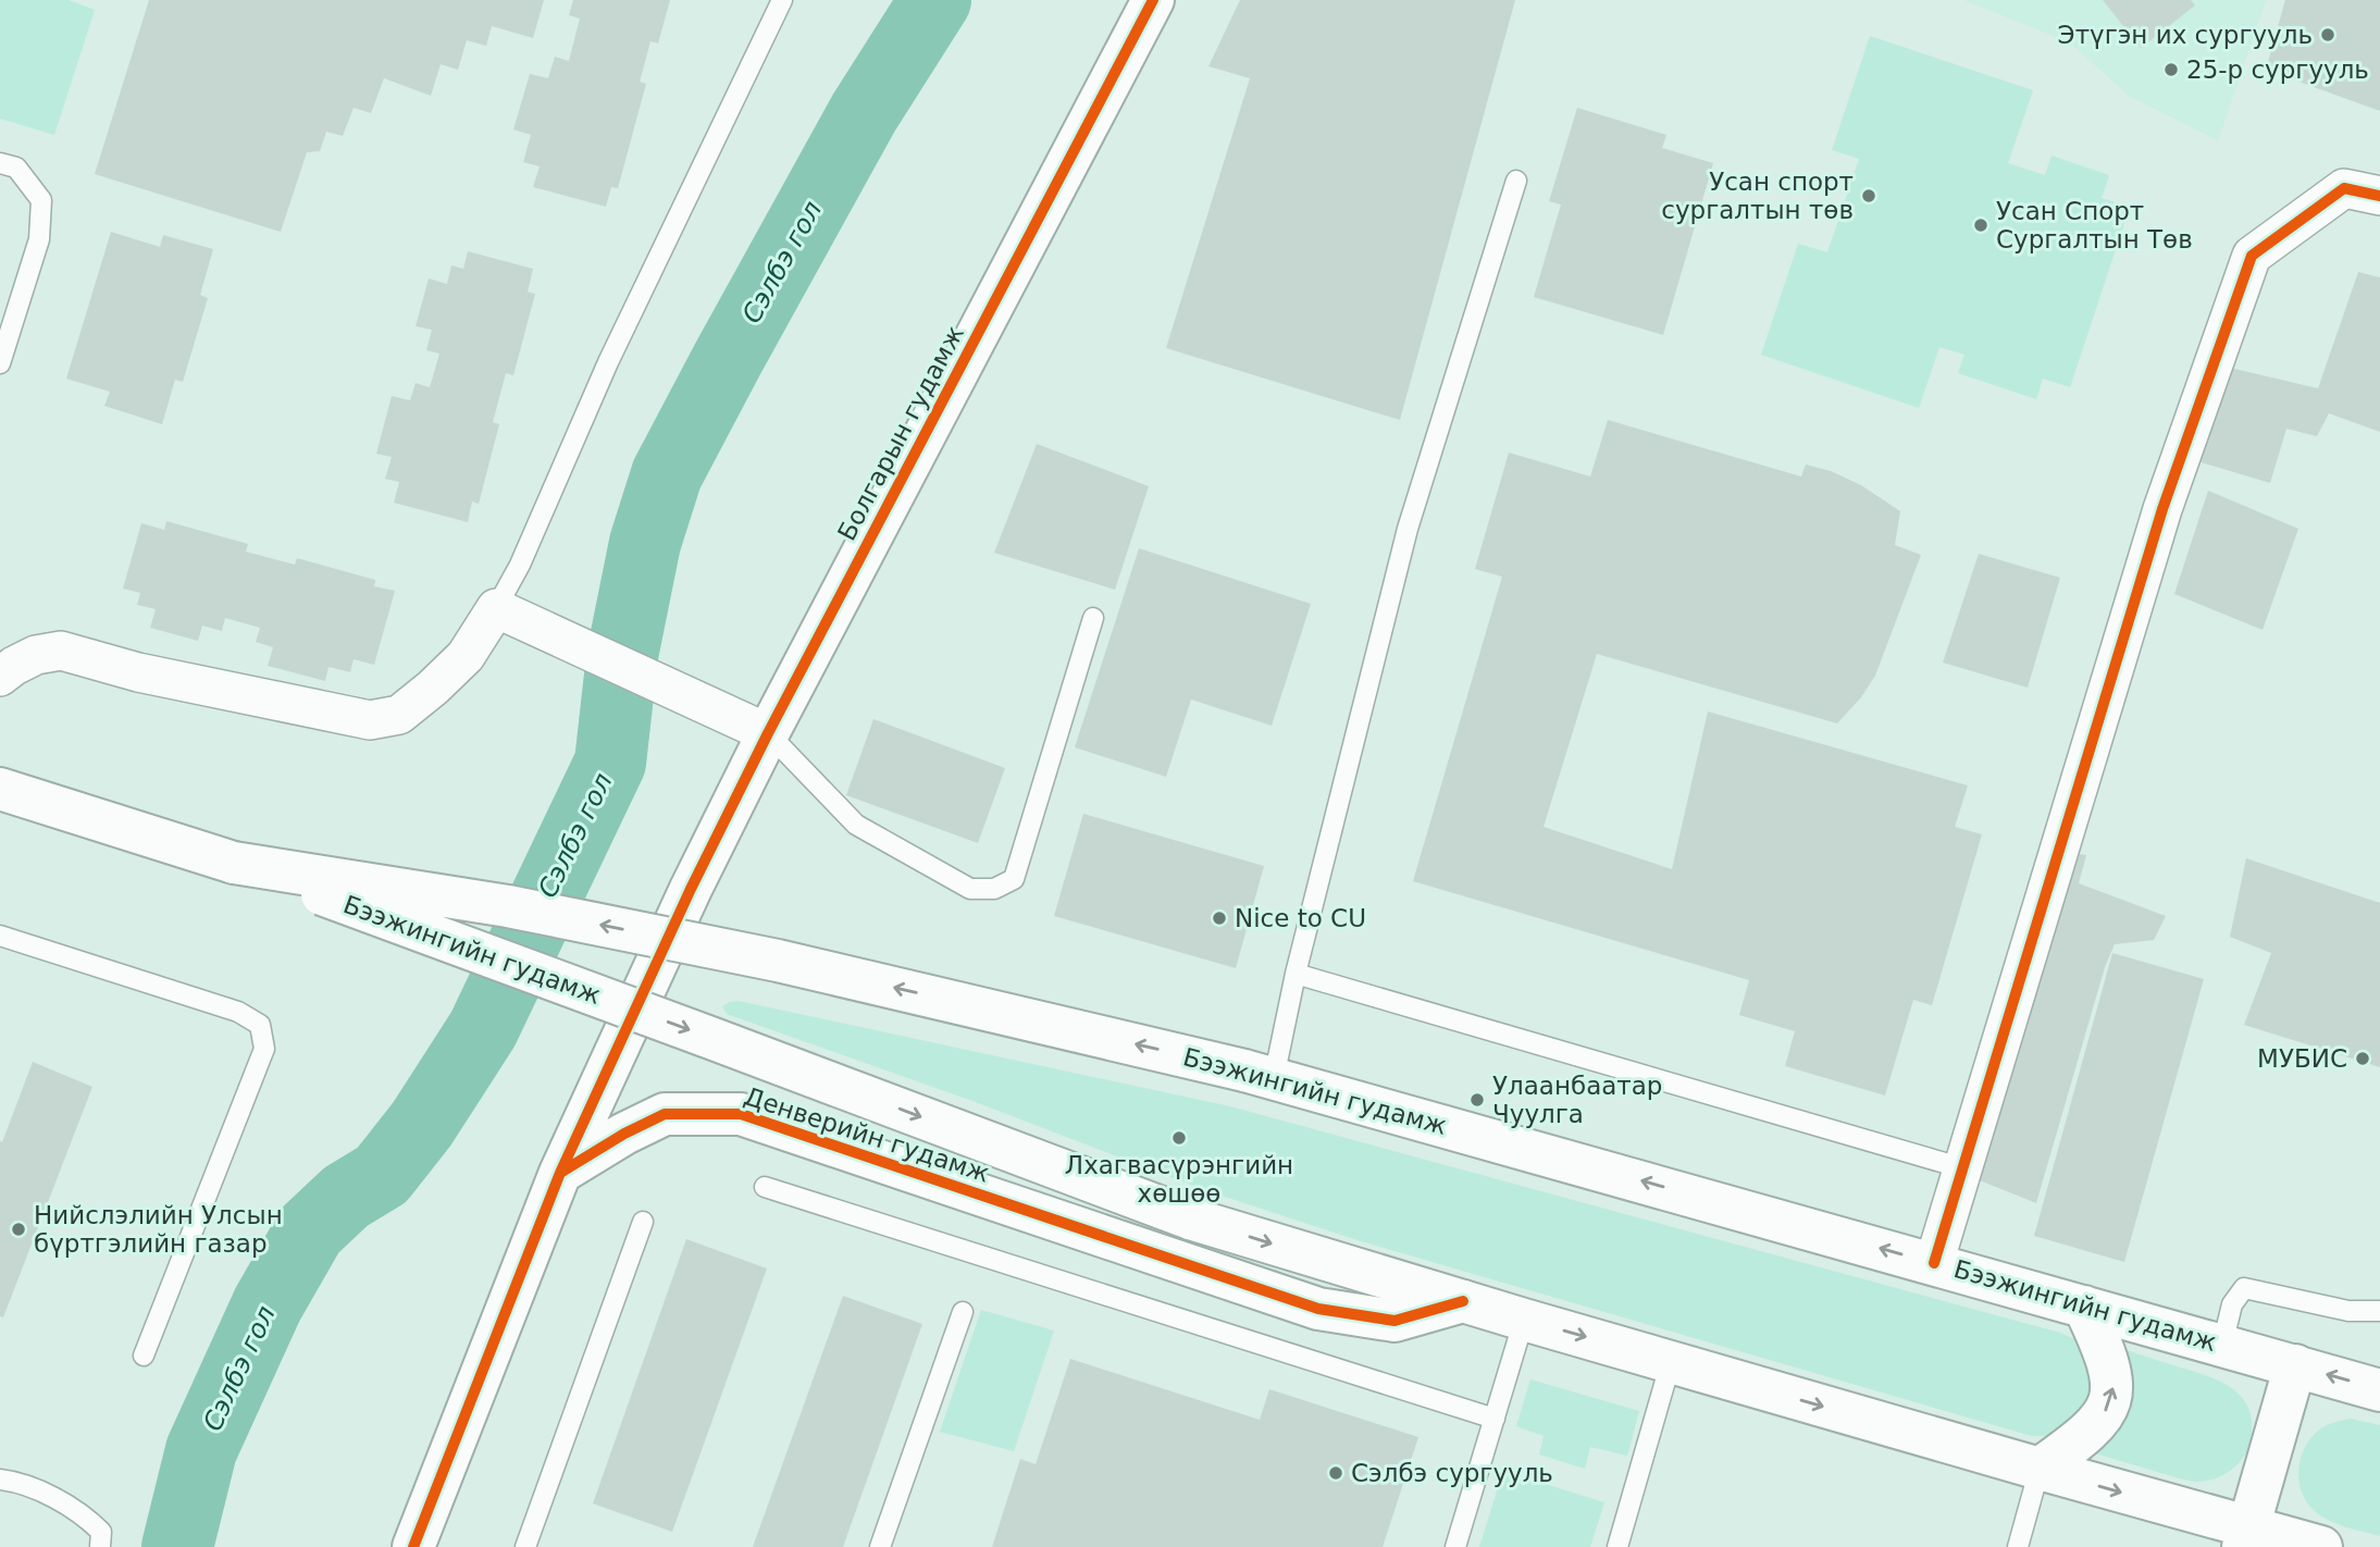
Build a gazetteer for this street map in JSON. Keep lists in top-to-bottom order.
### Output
{
  "streets": {
    "main road": ["Болгарын гудамж", "Бээжингийн гудамж", "Денверийн гудамж"]
  },
  "crossings": [
    ["Болгарын гудамж", "Денверийн гудамж"],
    ["Бээжингийн гудамж", "Денверийн гудамж"]
  ],
  "water": ["Сэлбэ гол"],
  "places": [
    "Этүгэн их сургууль",
    "25-р сургууль",
    "Усан спорт сургалтын төв",
    "Усан Спорт Сургалтын Төв",
    "Nice to CU",
    "МУБИС",
    "Улаанбаатар Чуулга",
    "Лхагвасүрэнгийн хөшөө",
    "Нийслэлийн Улсын бүртгэлийн газар",
    "Сэлбэ сургууль"
  ]
}
